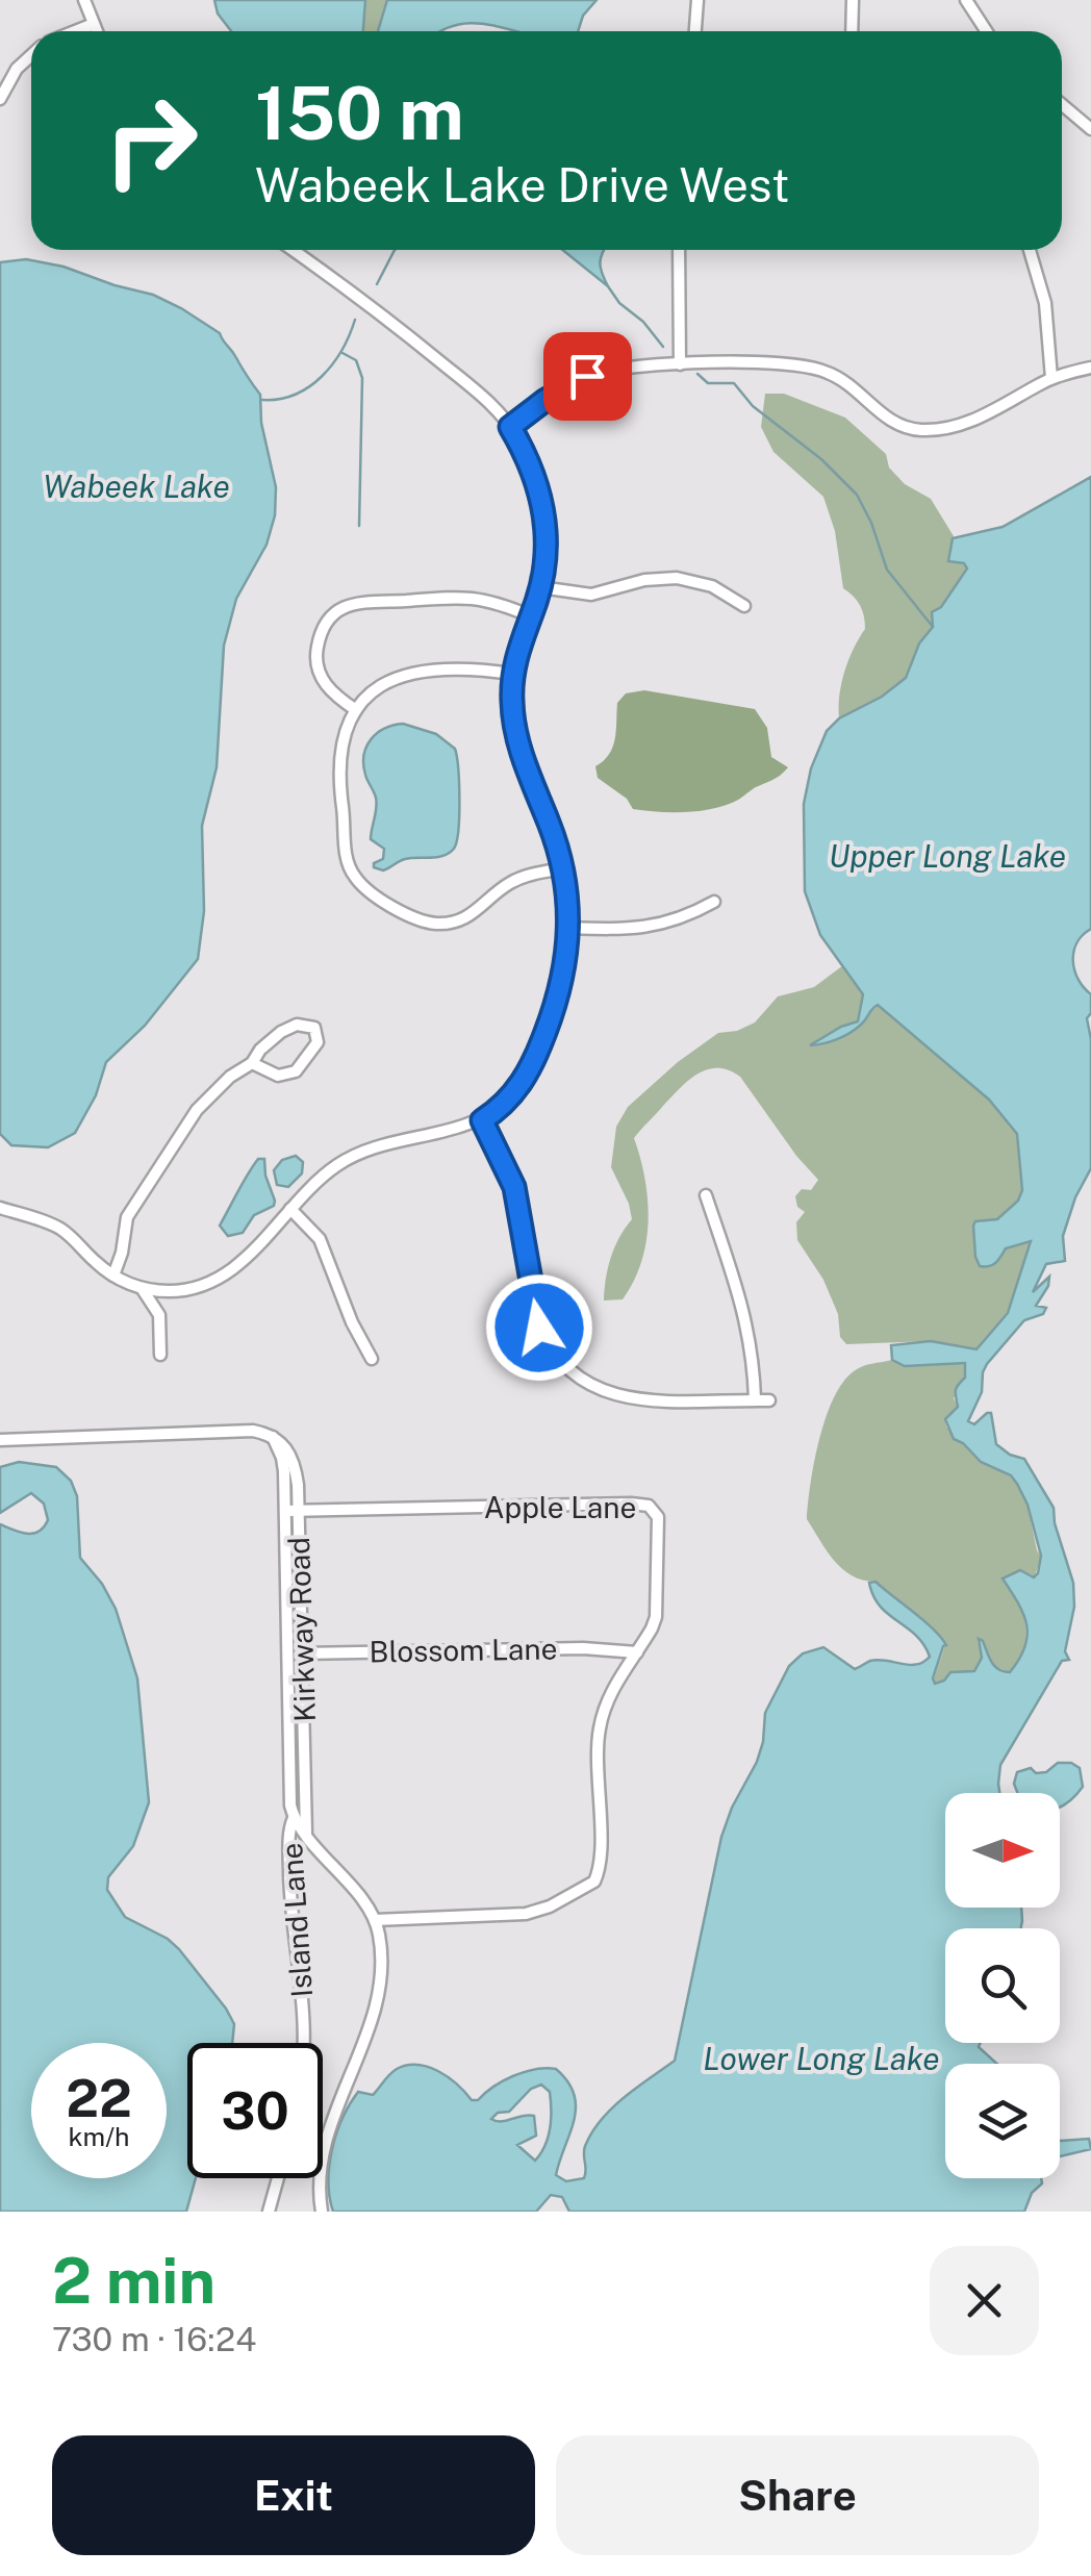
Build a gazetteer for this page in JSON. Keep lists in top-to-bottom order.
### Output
{
  "streets": {
    "street": [
      "Apple Lane",
      "Kirkway Road",
      "Blossom Lane",
      "Island Lane"
    ]
  },
  "crossings": [
    ["Apple Lane", "Kirkway Road"],
    ["Apple Lane", "Blossom Lane"],
    ["Kirkway Road", "Blossom Lane"],
    ["Kirkway Road", "Island Lane"]
  ],
  "water": ["Wabeek Lake", "Upper Long Lake", "Lower Long Lake"],
  "north": "right",
  "page": {
    "turn": ["150 m", "Wabeek Lake Drive West"],
    "speed": "22 km/h",
    "limit": "30",
    "heading": ["2 min", "730 m · 16:24"],
    "buttons": ["Exit", "Share"]
  }
}
